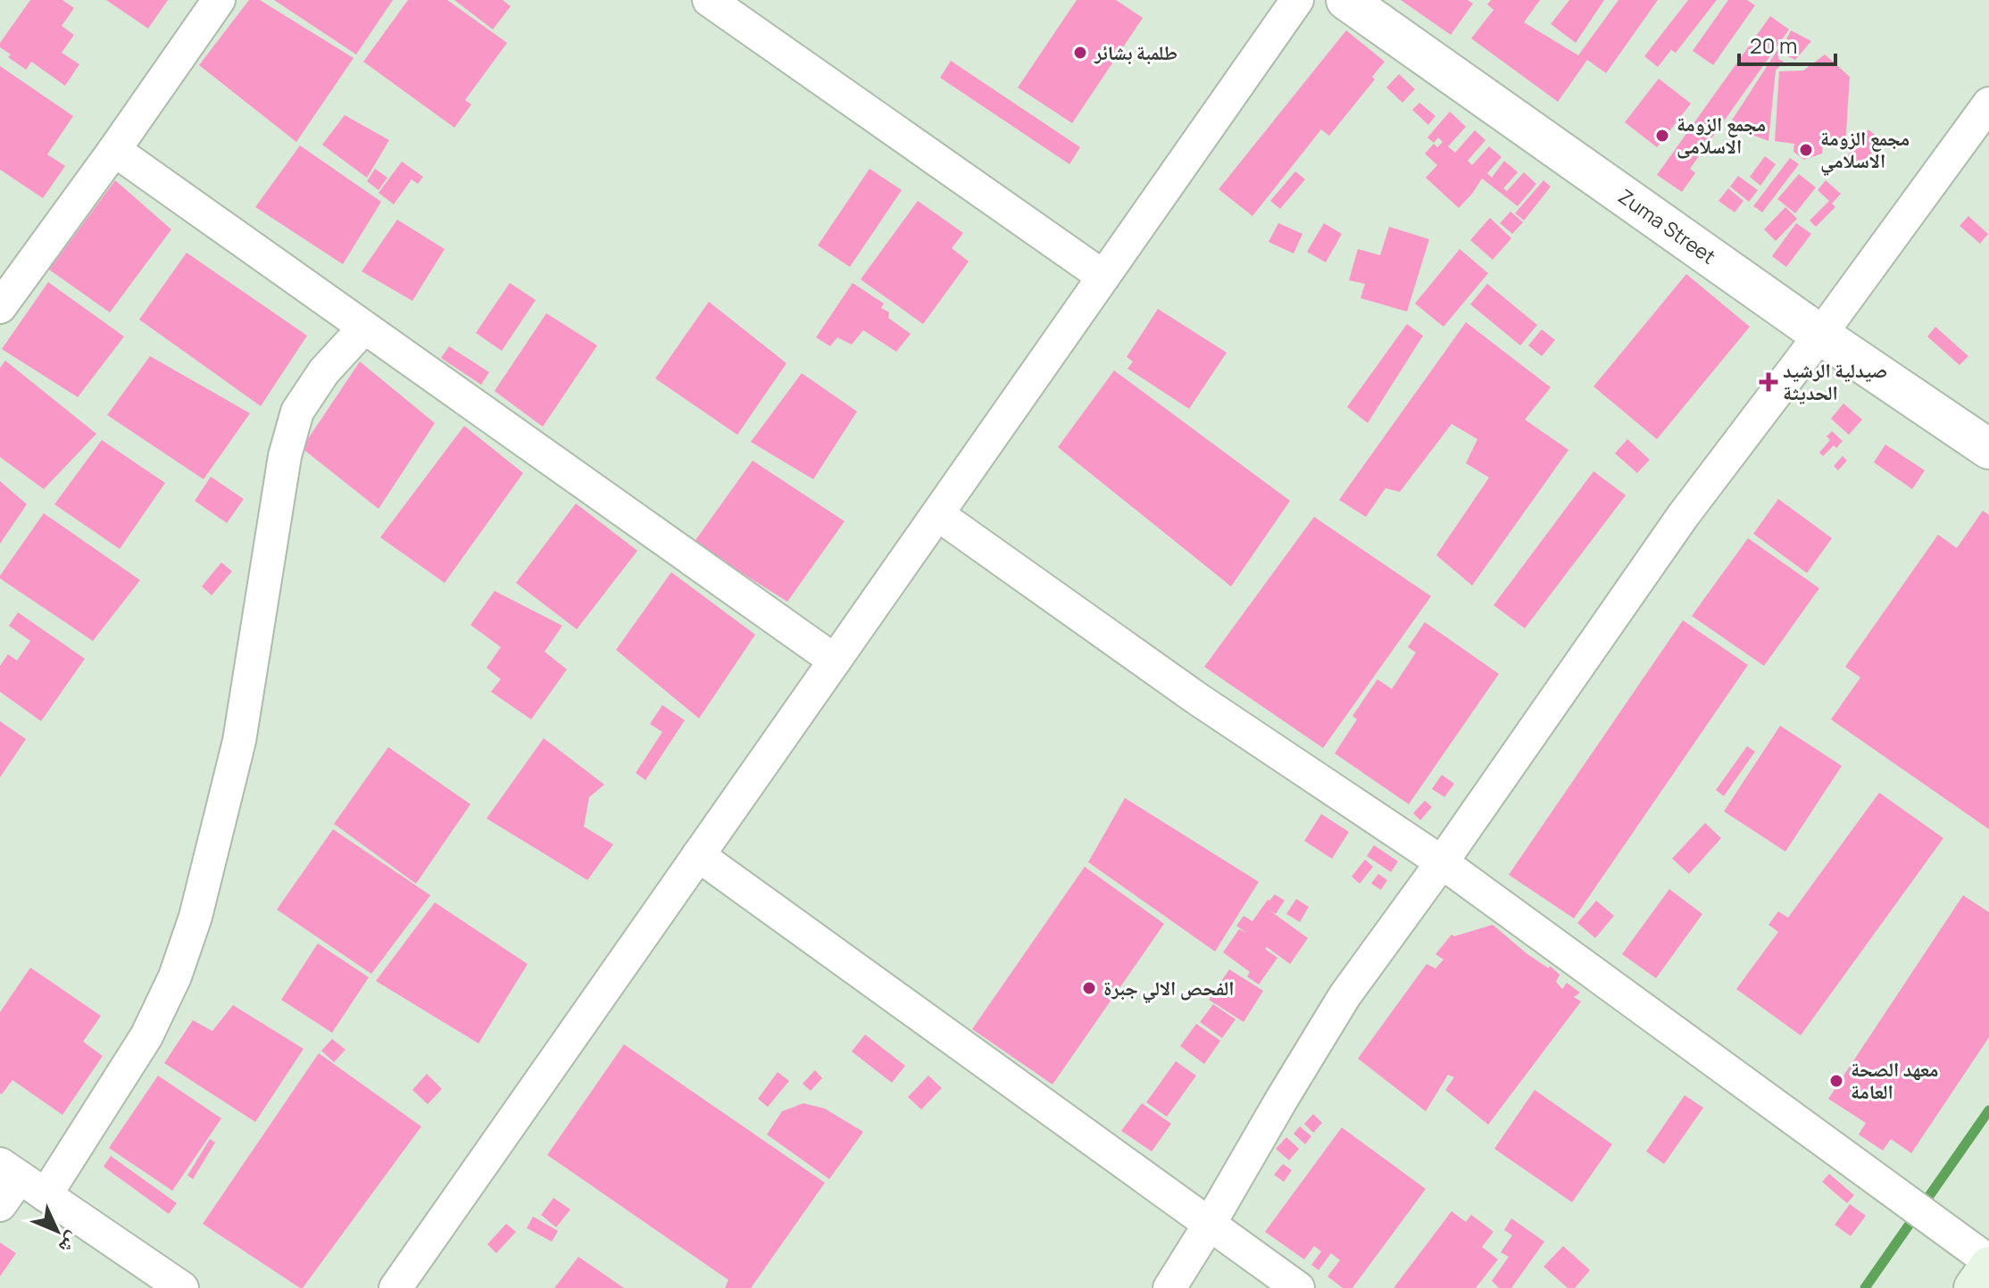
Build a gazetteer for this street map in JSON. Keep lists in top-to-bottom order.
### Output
{
  "streets": {
    "street": ["Zuma Street"]
  },
  "places": {
    "other": [
      "طلمبة بشائر",
      "مجمع الزومة الاسلامى",
      "مجمع الزومة الاسلامي",
      "الفحص الالي جبرة",
      "معهد الصحة العامة"
    ],
    "health": ["صيدلية الرشيد الحديثة"]
  },
  "scale_bar": "20 m",
  "north": "bottom right"
}
